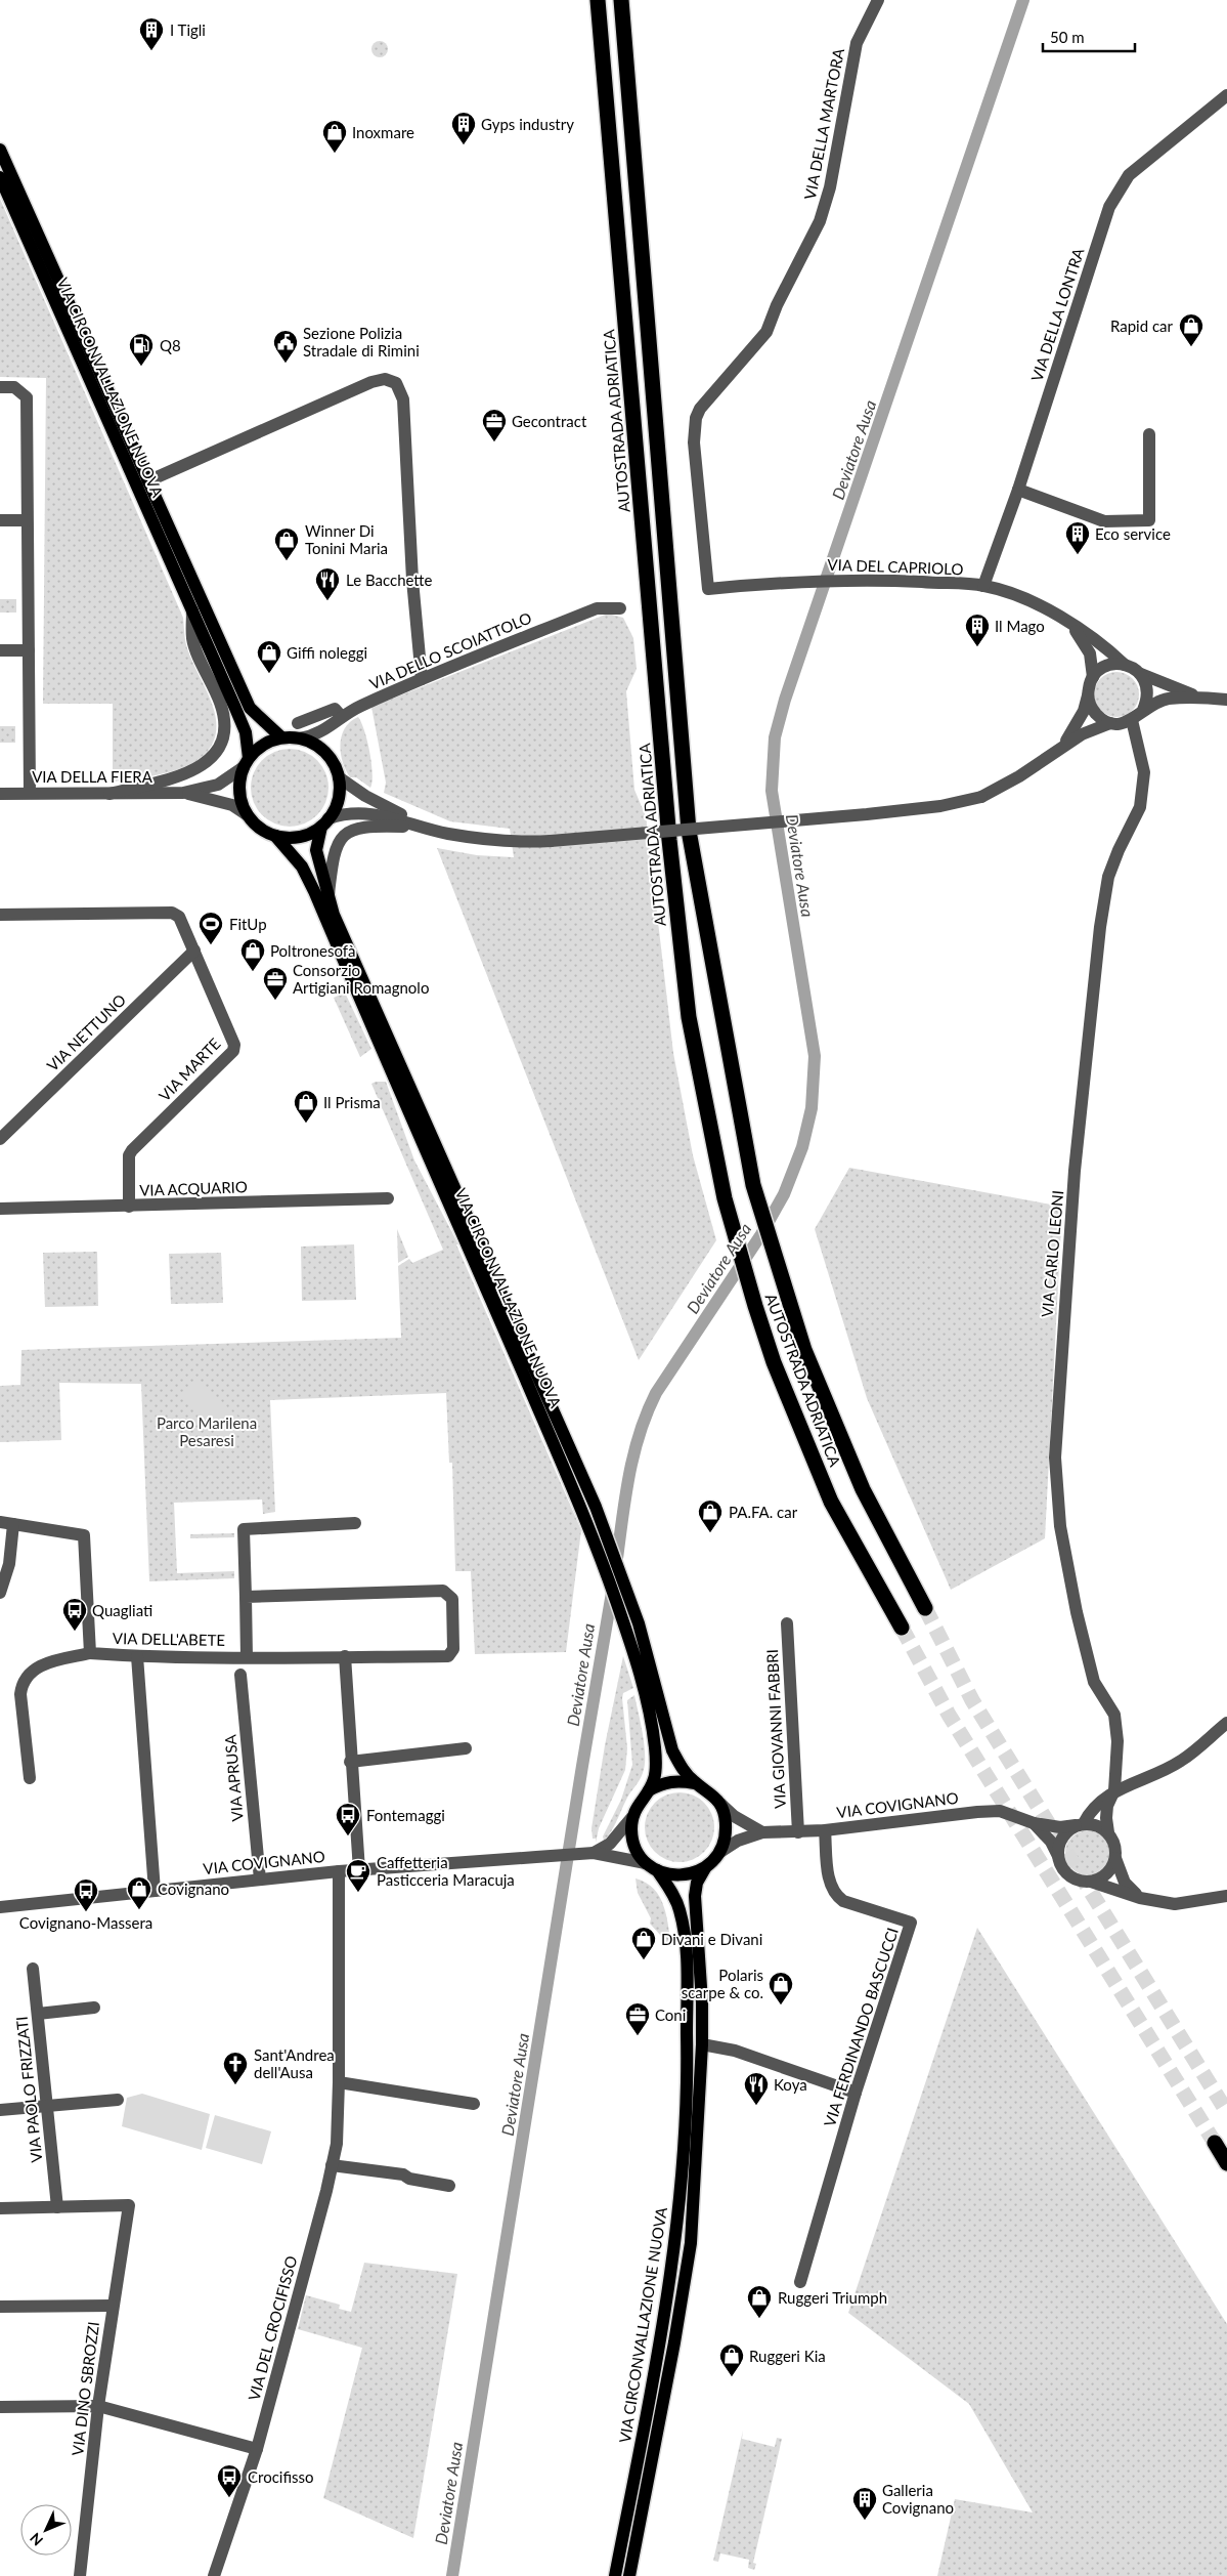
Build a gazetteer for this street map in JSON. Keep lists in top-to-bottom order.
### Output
{
  "streets": {
    "highway": ["AUTOSTRADA ADRIATICA"],
    "main road": ["VIA CIRCONVALLAZIONE NUOVA"],
    "street": [
      "VIA DELLA MARTORA",
      "VIA DELLA LONTRA",
      "VIA DEL CAPRIOLO",
      "VIA DELLO SCOIATTOLO",
      "VIA DELLA FIERA",
      "VIA NETTUNO",
      "VIA MARTE",
      "VIA ACQUARIO",
      "VIA CARLO LEONI",
      "VIA DELL'ABETE",
      "VIA GIOVANNI FABBRI",
      "VIA APRUSA",
      "VIA COVIGNANO",
      "VIA FERDINANDO BASCUCCI",
      "VIA PAOLO FRIZZATI",
      "VIA DEL CROCIFISSO",
      "VIA DINO SBROZZI"
    ]
  },
  "crossings": [
    ["VIA DELLA MARTORA", "VIA DEL CAPRIOLO"],
    ["VIA DELLA LONTRA", "VIA DEL CAPRIOLO"],
    ["VIA CIRCONVALLAZIONE NUOVA", "VIA DELLO SCOIATTOLO"],
    ["VIA CIRCONVALLAZIONE NUOVA", "VIA DELLA FIERA"],
    ["VIA CIRCONVALLAZIONE NUOVA", "VIA COVIGNANO"],
    ["VIA DEL CAPRIOLO", "VIA CARLO LEONI"],
    ["VIA DELLO SCOIATTOLO", "VIA DELLA FIERA"],
    ["VIA NETTUNO", "VIA MARTE"],
    ["VIA MARTE", "VIA ACQUARIO"],
    ["VIA CARLO LEONI", "VIA COVIGNANO"],
    ["VIA GIOVANNI FABBRI", "VIA COVIGNANO"],
    ["VIA APRUSA", "VIA COVIGNANO"],
    ["VIA COVIGNANO", "VIA FERDINANDO BASCUCCI"],
    ["VIA COVIGNANO", "VIA DEL CROCIFISSO"],
    ["VIA PAOLO FRIZZATI", "VIA DINO SBROZZI"]
  ],
  "water": ["Deviatore Ausa"],
  "parks": ["Parco Marilena Pesaresi"],
  "places": {
    "building": [
      "I Tigli",
      "Gyps industry",
      "Eco service",
      "Il Mago",
      "Galleria Covignano"
    ],
    "shop": [
      "Inoxmare",
      "Rapid car",
      "Winner Di Tonini Maria",
      "Giffi noleggi",
      "Poltronesofà",
      "Il Prisma",
      "PA.FA. car",
      "Covignano",
      "Divani e Divani",
      "Polaris scarpe & co.",
      "Ruggeri Triumph",
      "Ruggeri Kia"
    ],
    "public building": ["Sezione Polizia Stradale di Rimini"],
    "fuel station": ["Q8"],
    "office": ["Gecontract", "Consorzio Artigiani Romagnolo", "Coni"],
    "restaurant": ["Le Bacchette", "Koya"],
    "sports": ["FitUp"],
    "bus stop": [
      "Quagliati",
      "Fontemaggi",
      "Covignano-Massera",
      "Crocifisso"
    ],
    "cafe": ["Caffetteria Pasticceria Maracuja"],
    "church": ["Sant'Andrea dell'Ausa"]
  },
  "scale_bar": "50 m",
  "north": "bottom left"
}
